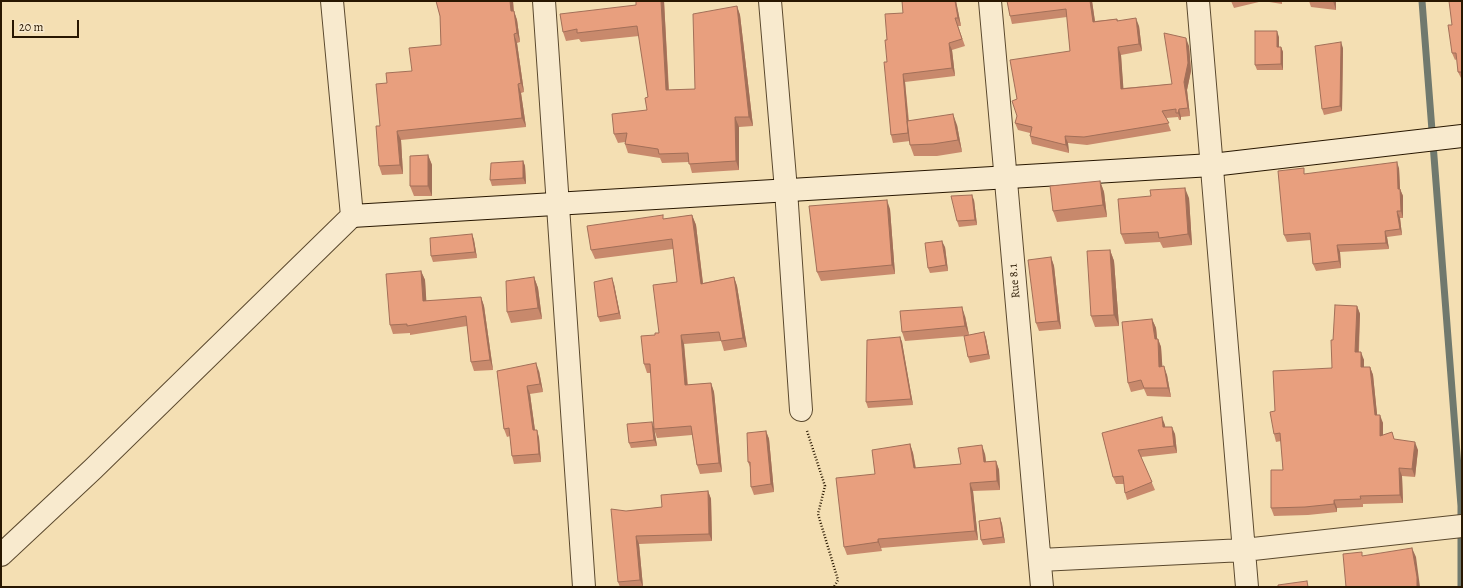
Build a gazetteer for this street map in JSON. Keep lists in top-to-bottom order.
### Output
{
  "streets": {
    "street": ["Rue 8.1"]
  },
  "scale_bar": "20 m"
}
